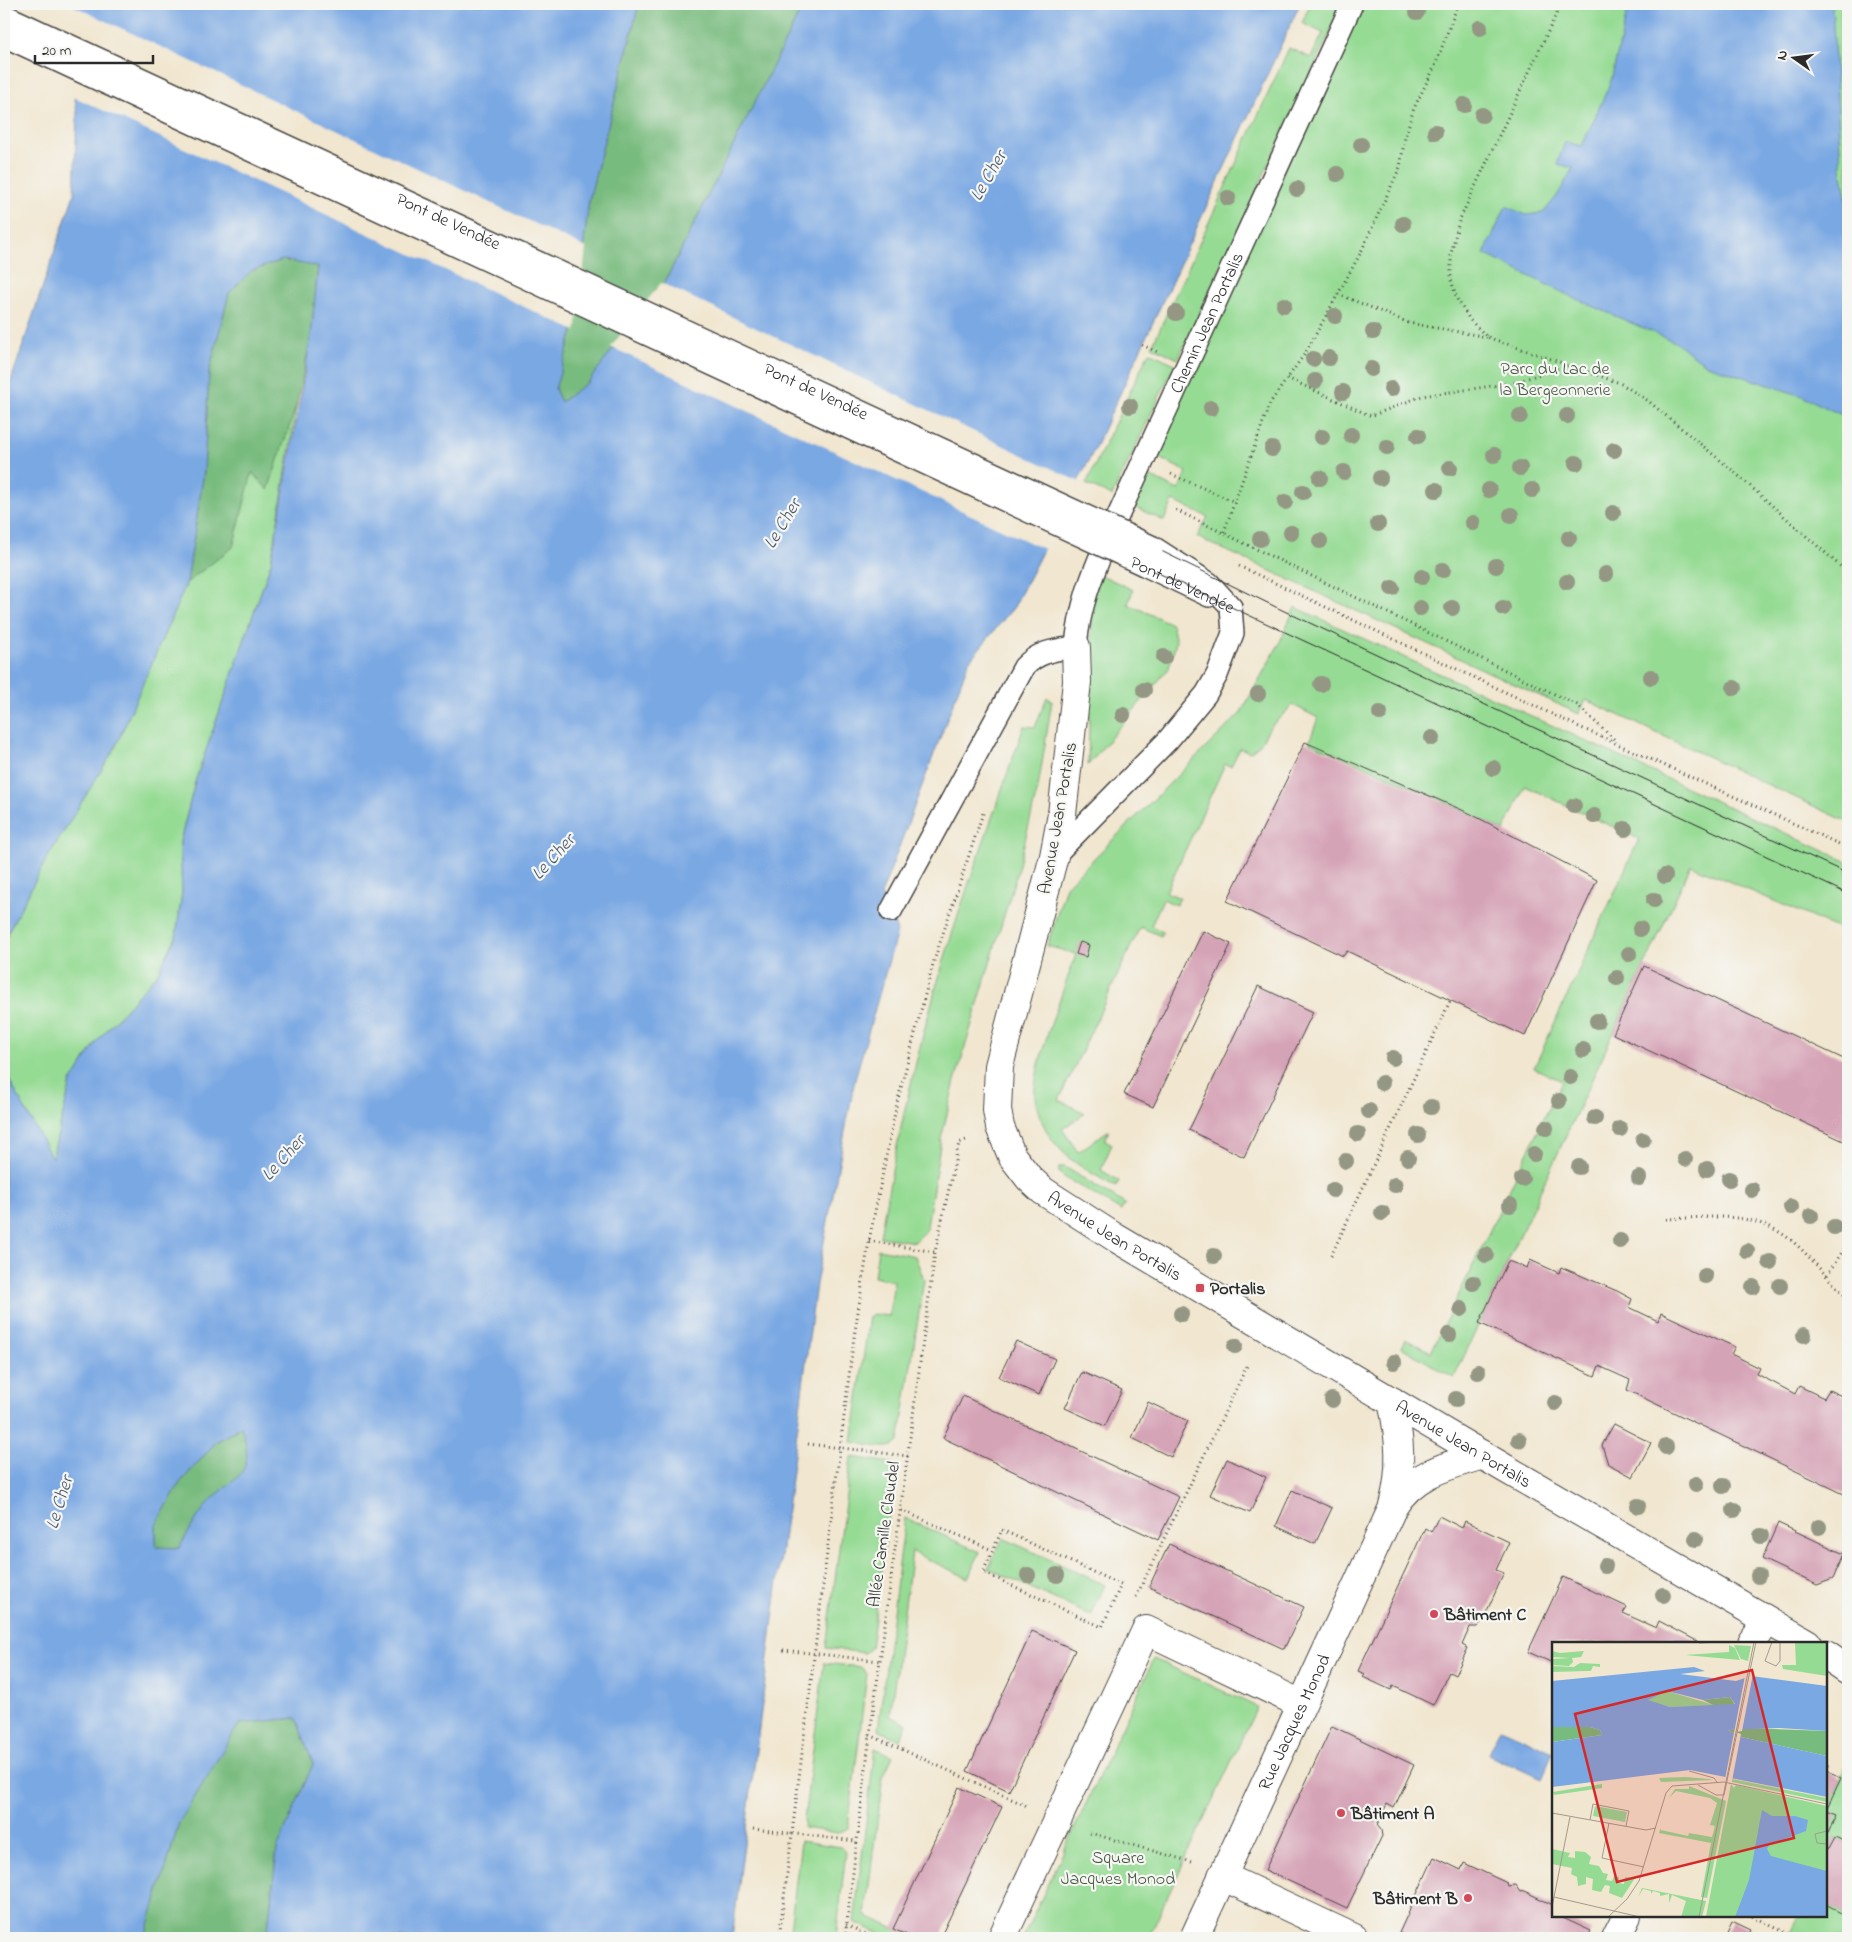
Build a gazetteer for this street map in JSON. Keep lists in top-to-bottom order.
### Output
{
  "streets": {
    "street": ["Avenue Jean Portalis", "Rue Jacques Monod"],
    "lane": ["Pont de Vendée", "Chemin Jean Portalis"],
    "path": ["Allée Camille Claudel"]
  },
  "crossings": [
    ["Pont de Vendée", "Avenue Jean Portalis"],
    ["Chemin Jean Portalis", "Avenue Jean Portalis"],
    ["Avenue Jean Portalis", "Rue Jacques Monod"]
  ],
  "water": ["Le Cher"],
  "parks": ["Parc du Lac de la Bergeonnerie", "Square Jacques Monod"],
  "places": {
    "transit": ["Portalis"],
    "other": ["Bâtiment C", "Bâtiment A", "Bâtiment B"]
  },
  "scale_bar": "20 m",
  "north": "left"
}
